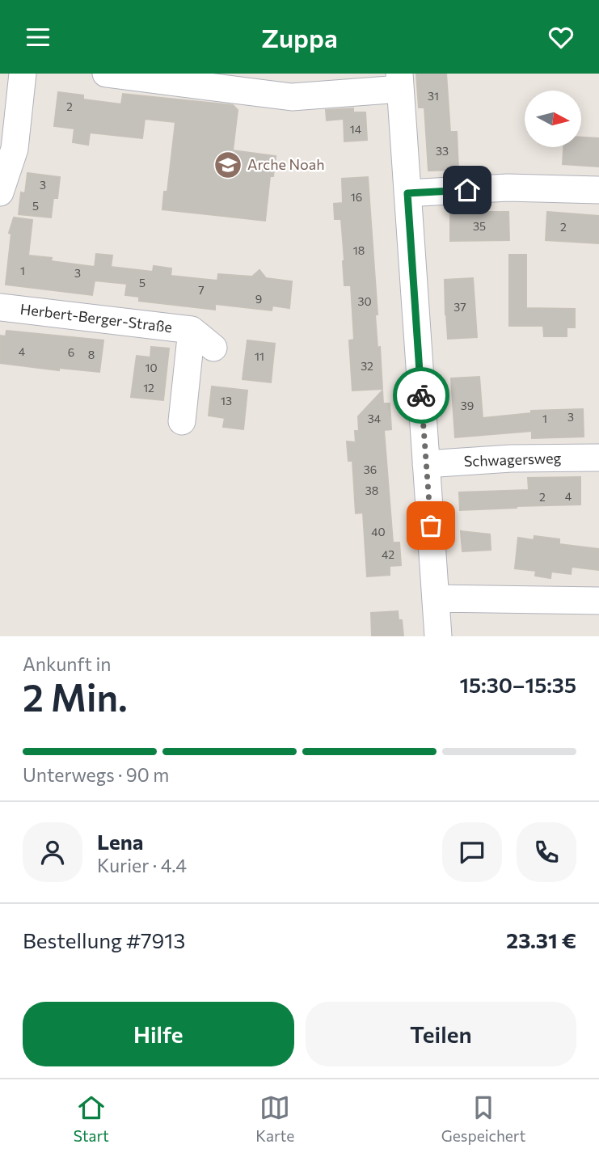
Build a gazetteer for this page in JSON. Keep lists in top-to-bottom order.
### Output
{
  "streets": {
    "street": ["Herbert-Berger-Straße", "Schwagersweg"]
  },
  "places": {
    "school or university": ["Arche Noah"]
  },
  "house_numbers": [
    "31",
    "2",
    "14",
    "33",
    "3",
    "16",
    "5",
    "35",
    "2",
    "18",
    "1",
    "3",
    "5",
    "7",
    "9",
    "30",
    "37",
    "4",
    "6",
    "8",
    "11",
    "32",
    "10",
    "12",
    "13",
    "39",
    "3",
    "34",
    "1",
    "36",
    "38",
    "4",
    "2",
    "40",
    "42"
  ],
  "north": "right",
  "page": {
    "header": "Zuppa",
    "heading": ["2 Min.", "Ankunft in", "15:30–15:35"],
    "panel": [
      "Lena",
      "Kurier · 4.4",
      "Bestellung #7913",
      "23.31 €"
    ],
    "bar": "Unterwegs · 90 m",
    "buttons": ["Hilfe", "Teilen"],
    "tabs": ["Start", "Karte", "Gespeichert"]
  }
}
